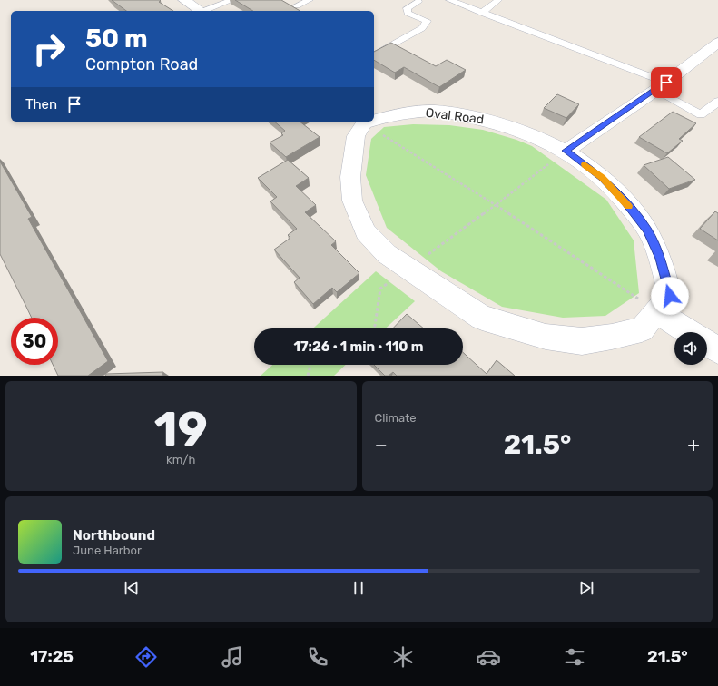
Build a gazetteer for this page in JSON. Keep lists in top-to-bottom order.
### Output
{
  "streets": {
    "street": ["Oval Road"]
  },
  "page": {
    "turn": ["50 m", "Compton Road"],
    "then": "Then",
    "limit": "30",
    "trip": "17:26 · 1 min · 110 m",
    "tile": [
      ["19", "km/h"],
      "Climate"
    ],
    "heat": ["−", "21.5°", "+"],
    "song": ["Northbound", "June Harbor"],
    "tabs": ["17:25", "21.5°"]
  }
}
